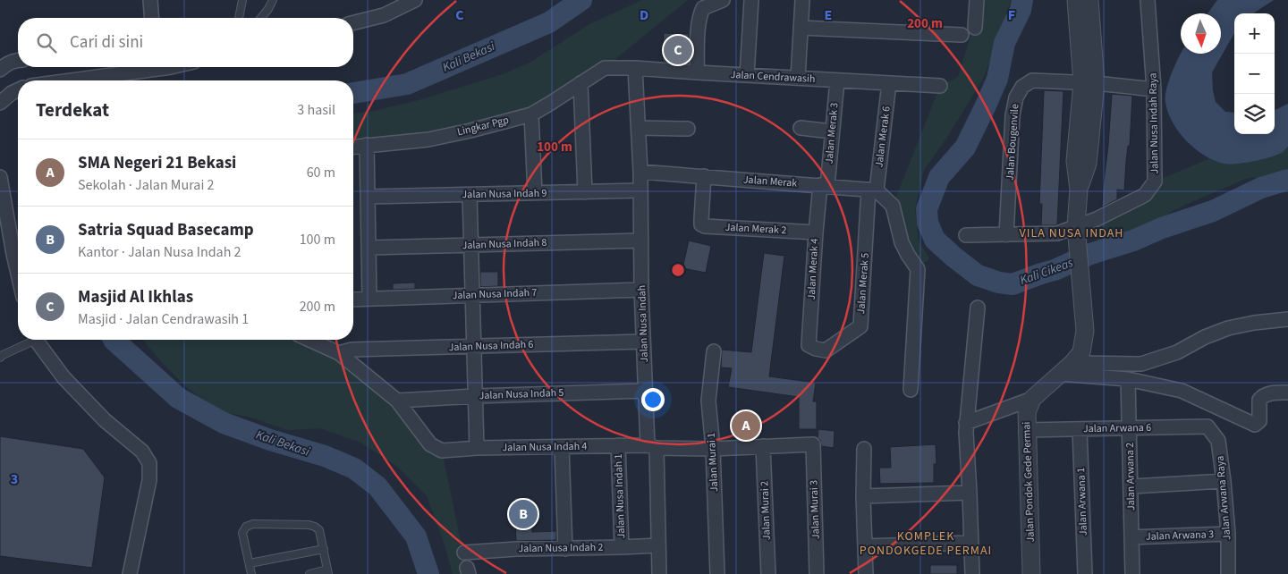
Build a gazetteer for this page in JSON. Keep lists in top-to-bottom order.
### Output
{
  "streets": {
    "street": [
      "Jalan Cendrawasih",
      "Jalan Nusa Indah Raya",
      "Lingkar Pgp",
      "Jalan Merak 3",
      "Jalan Merak 6",
      "Jalan Bougenvile",
      "Jalan Merak",
      "Jalan Nusa Indah 9",
      "Jalan Merak 2",
      "Jalan Nusa Indah 8",
      "Jalan Merak 4",
      "Jalan Merak 5",
      "Jalan Nusa Indah 7",
      "Jalan Nusa Indah",
      "Jalan Nusa Indah 6",
      "Jalan Nusa Indah 5",
      "Jalan Arwana 6",
      "Jalan Nusa Indah 4",
      "Jalan Murai 1",
      "Jalan Arwana 2",
      "Jalan Pondok Gede Permai",
      "Jalan Nusa Indah 1",
      "Jalan Arwana Raya",
      "Jalan Arwana 1",
      "Jalan Murai 3",
      "Jalan Murai 2",
      "Jalan Arwana 3",
      "Jalan Nusa Indah 2"
    ]
  },
  "crossings": [
    ["Jalan Cendrawasih", "Lingkar Pgp"],
    ["Jalan Cendrawasih", "Jalan Merak 3"],
    ["Jalan Cendrawasih", "Jalan Merak 6"],
    ["Jalan Cendrawasih", "Jalan Nusa Indah"],
    ["Jalan Nusa Indah Raya", "Jalan Bougenvile"],
    ["Jalan Merak 3", "Jalan Merak"],
    ["Jalan Merak 3", "Jalan Merak 4"],
    ["Jalan Merak 6", "Jalan Merak"],
    ["Jalan Merak 6", "Jalan Merak 5"],
    ["Jalan Merak", "Jalan Merak 2"],
    ["Jalan Merak", "Jalan Merak 4"],
    ["Jalan Merak", "Jalan Merak 5"],
    ["Jalan Merak", "Jalan Nusa Indah"],
    ["Jalan Nusa Indah 9", "Jalan Nusa Indah"],
    ["Jalan Merak 2", "Jalan Merak 4"],
    ["Jalan Nusa Indah 8", "Jalan Nusa Indah"],
    ["Jalan Merak 4", "Jalan Merak 5"],
    ["Jalan Nusa Indah 7", "Jalan Nusa Indah"],
    ["Jalan Nusa Indah", "Jalan Nusa Indah 6"],
    ["Jalan Nusa Indah", "Jalan Nusa Indah 5"],
    ["Jalan Nusa Indah", "Jalan Nusa Indah 4"],
    ["Jalan Nusa Indah", "Jalan Nusa Indah 2"],
    ["Jalan Nusa Indah 5", "Jalan Nusa Indah 4"],
    ["Jalan Arwana 6", "Jalan Arwana 2"],
    ["Jalan Arwana 6", "Jalan Pondok Gede Permai"],
    ["Jalan Arwana 6", "Jalan Arwana Raya"],
    ["Jalan Arwana 6", "Jalan Arwana 1"],
    ["Jalan Nusa Indah 4", "Jalan Murai 1"],
    ["Jalan Nusa Indah 4", "Jalan Nusa Indah 1"],
    ["Jalan Nusa Indah 4", "Jalan Murai 3"],
    ["Jalan Nusa Indah 4", "Jalan Murai 2"],
    ["Jalan Arwana 2", "Jalan Arwana 3"],
    ["Jalan Nusa Indah 1", "Jalan Nusa Indah 2"],
    ["Jalan Arwana Raya", "Jalan Arwana 3"]
  ],
  "districts": ["VILA NUSA INDAH", "KOMPLEK PONDOKGEDE PERMAI"],
  "water": ["Kali Bekasi", "Kali Cikeas"],
  "north": "bottom",
  "page": {
    "map_buttons": ["+", "−"],
    "search": "Cari di sini",
    "pins": ["C", "A", "B"],
    "heading": ["Terdekat", "3 hasil"],
    "list": [
      {
        "mark": "A",
        "name": "SMA Negeri 21 Bekasi",
        "note": "Sekolah · Jalan Murai 2",
        "value": "60 m"
      },
      {
        "mark": "B",
        "name": "Satria Squad Basecamp",
        "note": "Kantor · Jalan Nusa Indah 2",
        "value": "100 m"
      },
      {
        "mark": "C",
        "name": "Masjid Al Ikhlas",
        "note": "Masjid · Jalan Cendrawasih 1",
        "value": "200 m"
      }
    ]
  },
  "grid": {
    "columns": [
      "C",
      "D",
      "E",
      "F"
    ],
    "rows": ["3"]
  },
  "rings": ["200 m", "100 m"]
}
